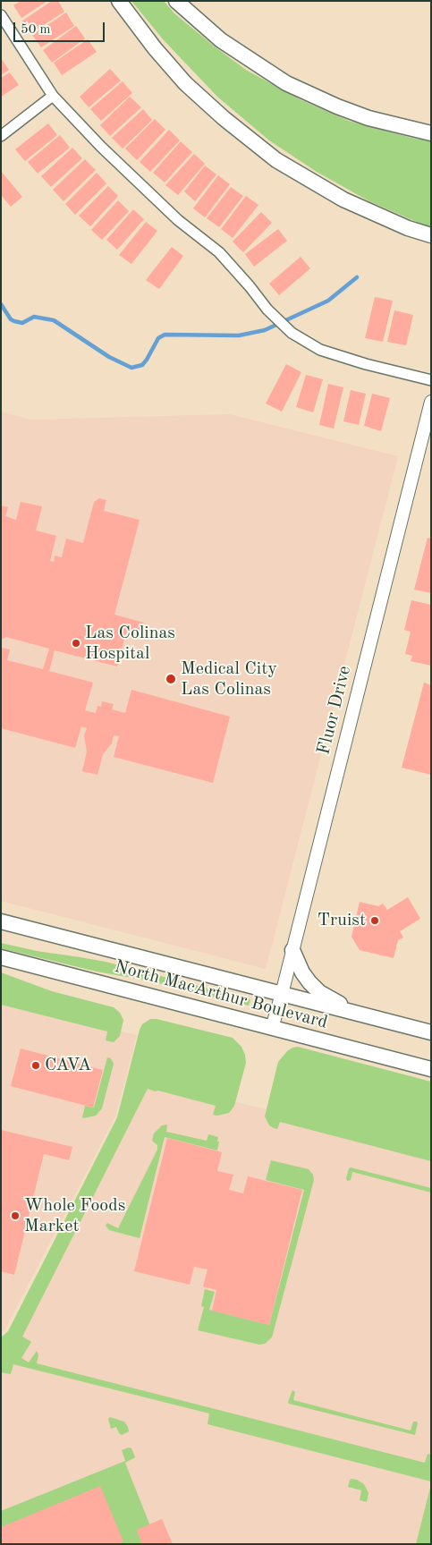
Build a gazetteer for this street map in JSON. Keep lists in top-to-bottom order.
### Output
{
  "streets": {
    "main road": ["North MacArthur Boulevard"],
    "street": ["Fluor Drive"]
  },
  "crossings": [
    ["Fluor Drive", "North MacArthur Boulevard"]
  ],
  "places": [
    "Las Colinas Hospital",
    "Medical City Las Colinas",
    "Truist",
    "CAVA",
    "Whole Foods Market"
  ],
  "scale_bar": "50 m"
}
